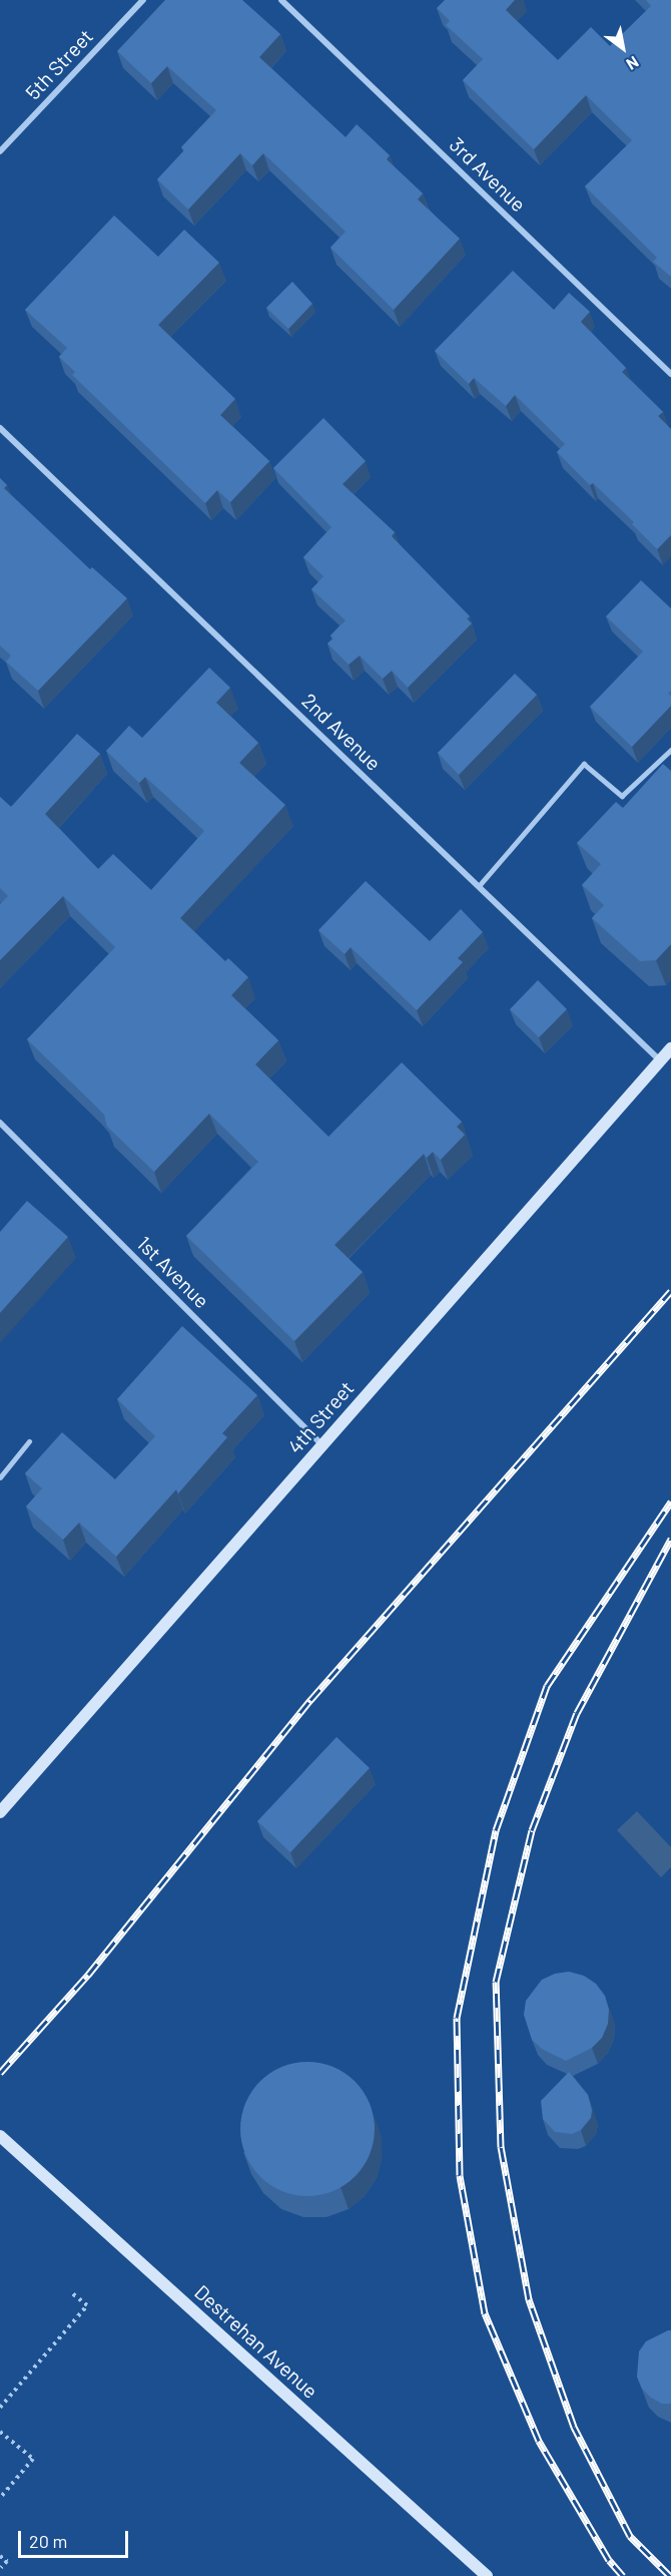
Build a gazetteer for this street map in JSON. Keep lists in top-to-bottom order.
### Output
{
  "streets": {
    "main road": ["4th Street", "Destrehan Avenue"],
    "street": [
      "5th Street",
      "3rd Avenue",
      "2nd Avenue",
      "1st Avenue"
    ]
  },
  "crossings": [
    ["2nd Avenue", "4th Street"],
    ["1st Avenue", "4th Street"]
  ],
  "scale_bar": "20 m",
  "north": "bottom right"
}
